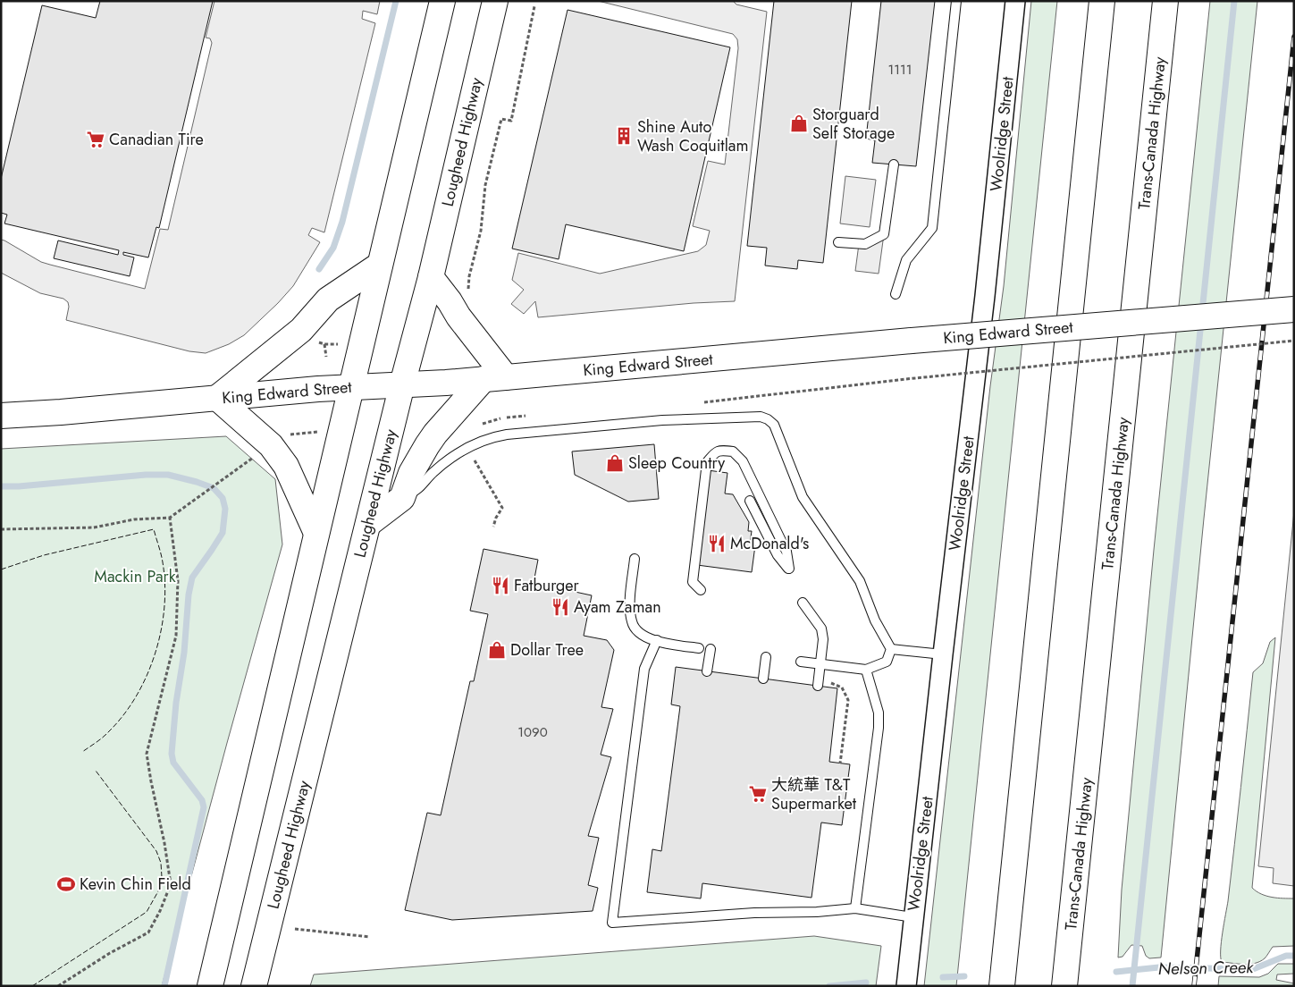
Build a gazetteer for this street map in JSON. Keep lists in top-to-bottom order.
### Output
{
  "streets": {
    "main road": ["Trans-Canada Highway", "Lougheed Highway", "King Edward Street"],
    "street": ["Woolridge Street"]
  },
  "crossings": [
    ["Lougheed Highway", "King Edward Street"]
  ],
  "water": ["Nelson Creek"],
  "parks": ["Mackin Park"],
  "places": {
    "shop": ["Storguard Self Storage", "Sleep Country", "Dollar Tree"],
    "building": ["Shine Auto Wash Coquitlam"],
    "supermarket": ["Canadian Tire", "大統華 T&T Supermarket"],
    "restaurant": ["McDonald's", "Fatburger", "Ayam Zaman"],
    "sports": ["Kevin Chin Field"]
  },
  "house_numbers": ["1111", "1090"]
}
